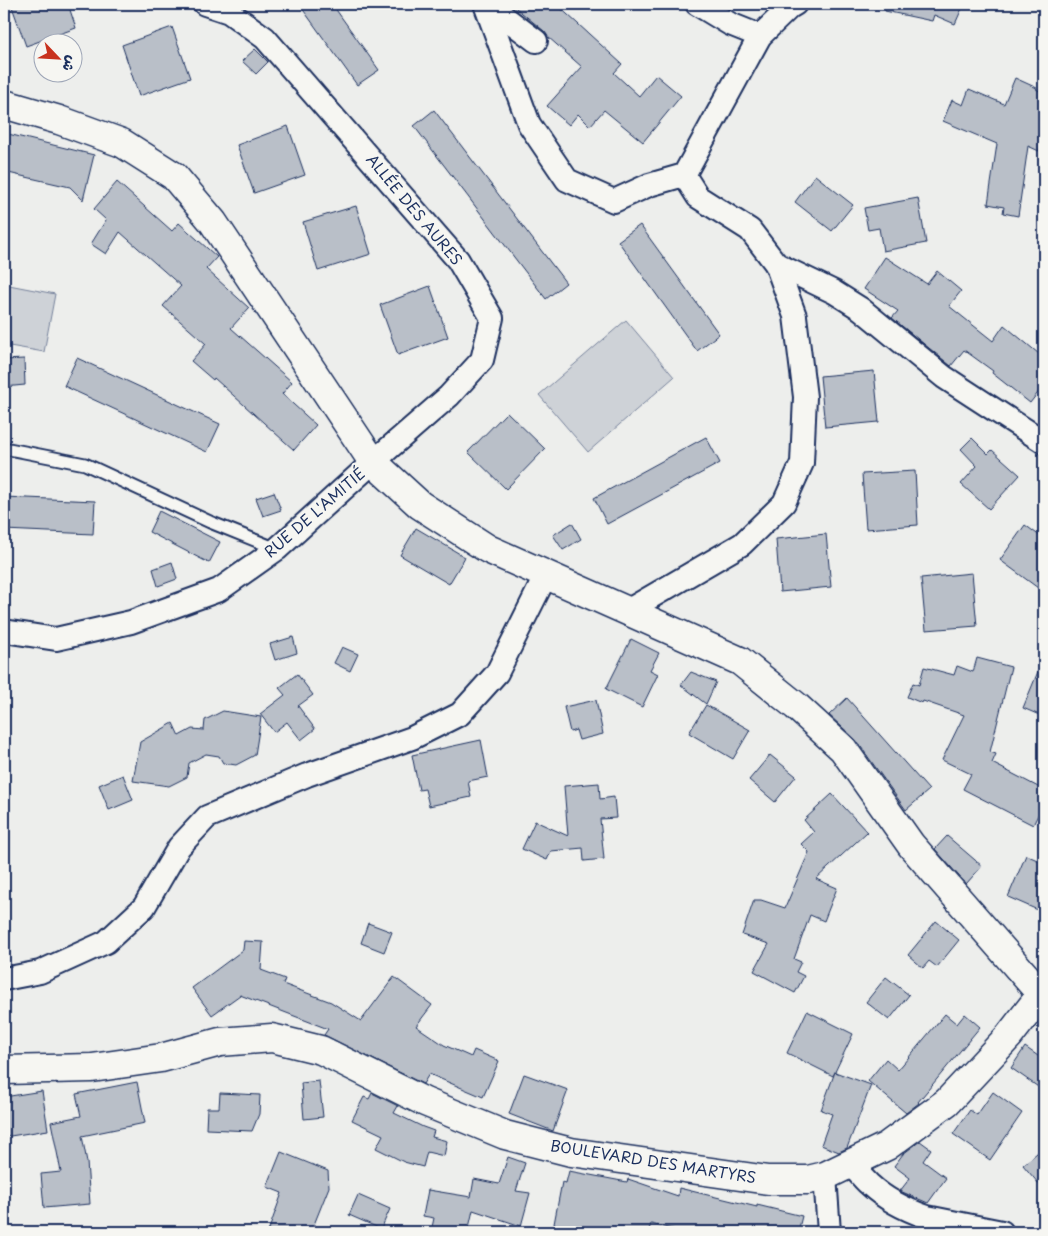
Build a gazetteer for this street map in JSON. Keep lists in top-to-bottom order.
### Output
{
  "streets": {
    "street": ["ALLÉE DES AURES", "RUE DE L'AMITIÉ", "BOULEVARD DES MARTYRS"]
  },
  "crossings": [
    ["ALLÉE DES AURES", "RUE DE L'AMITIÉ"]
  ],
  "north": "bottom right"
}
